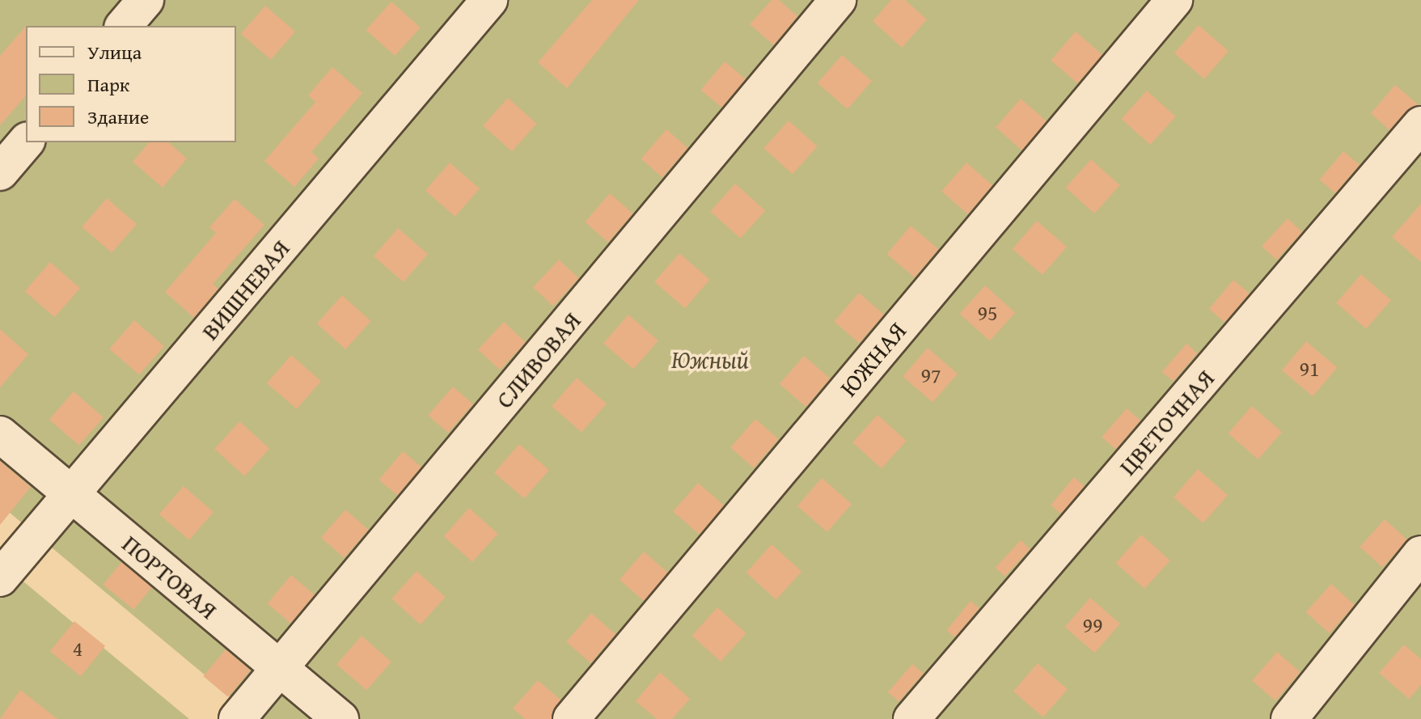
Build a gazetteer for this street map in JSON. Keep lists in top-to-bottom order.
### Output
{
  "streets": {
    "street": [
      "ВИШНЕВАЯ",
      "ЮЖНАЯ",
      "СЛИВОВАЯ",
      "ЦВЕТОЧНАЯ",
      "ПОРТОВАЯ"
    ]
  },
  "crossings": [
    ["ВИШНЕВАЯ", "ПОРТОВАЯ"],
    ["СЛИВОВАЯ", "ПОРТОВАЯ"]
  ],
  "parks": ["Южный"],
  "house_numbers": [
    "95",
    "91",
    "97",
    "99",
    "4"
  ],
  "legend": ["Улица", "Парк", "Здание"]
}
